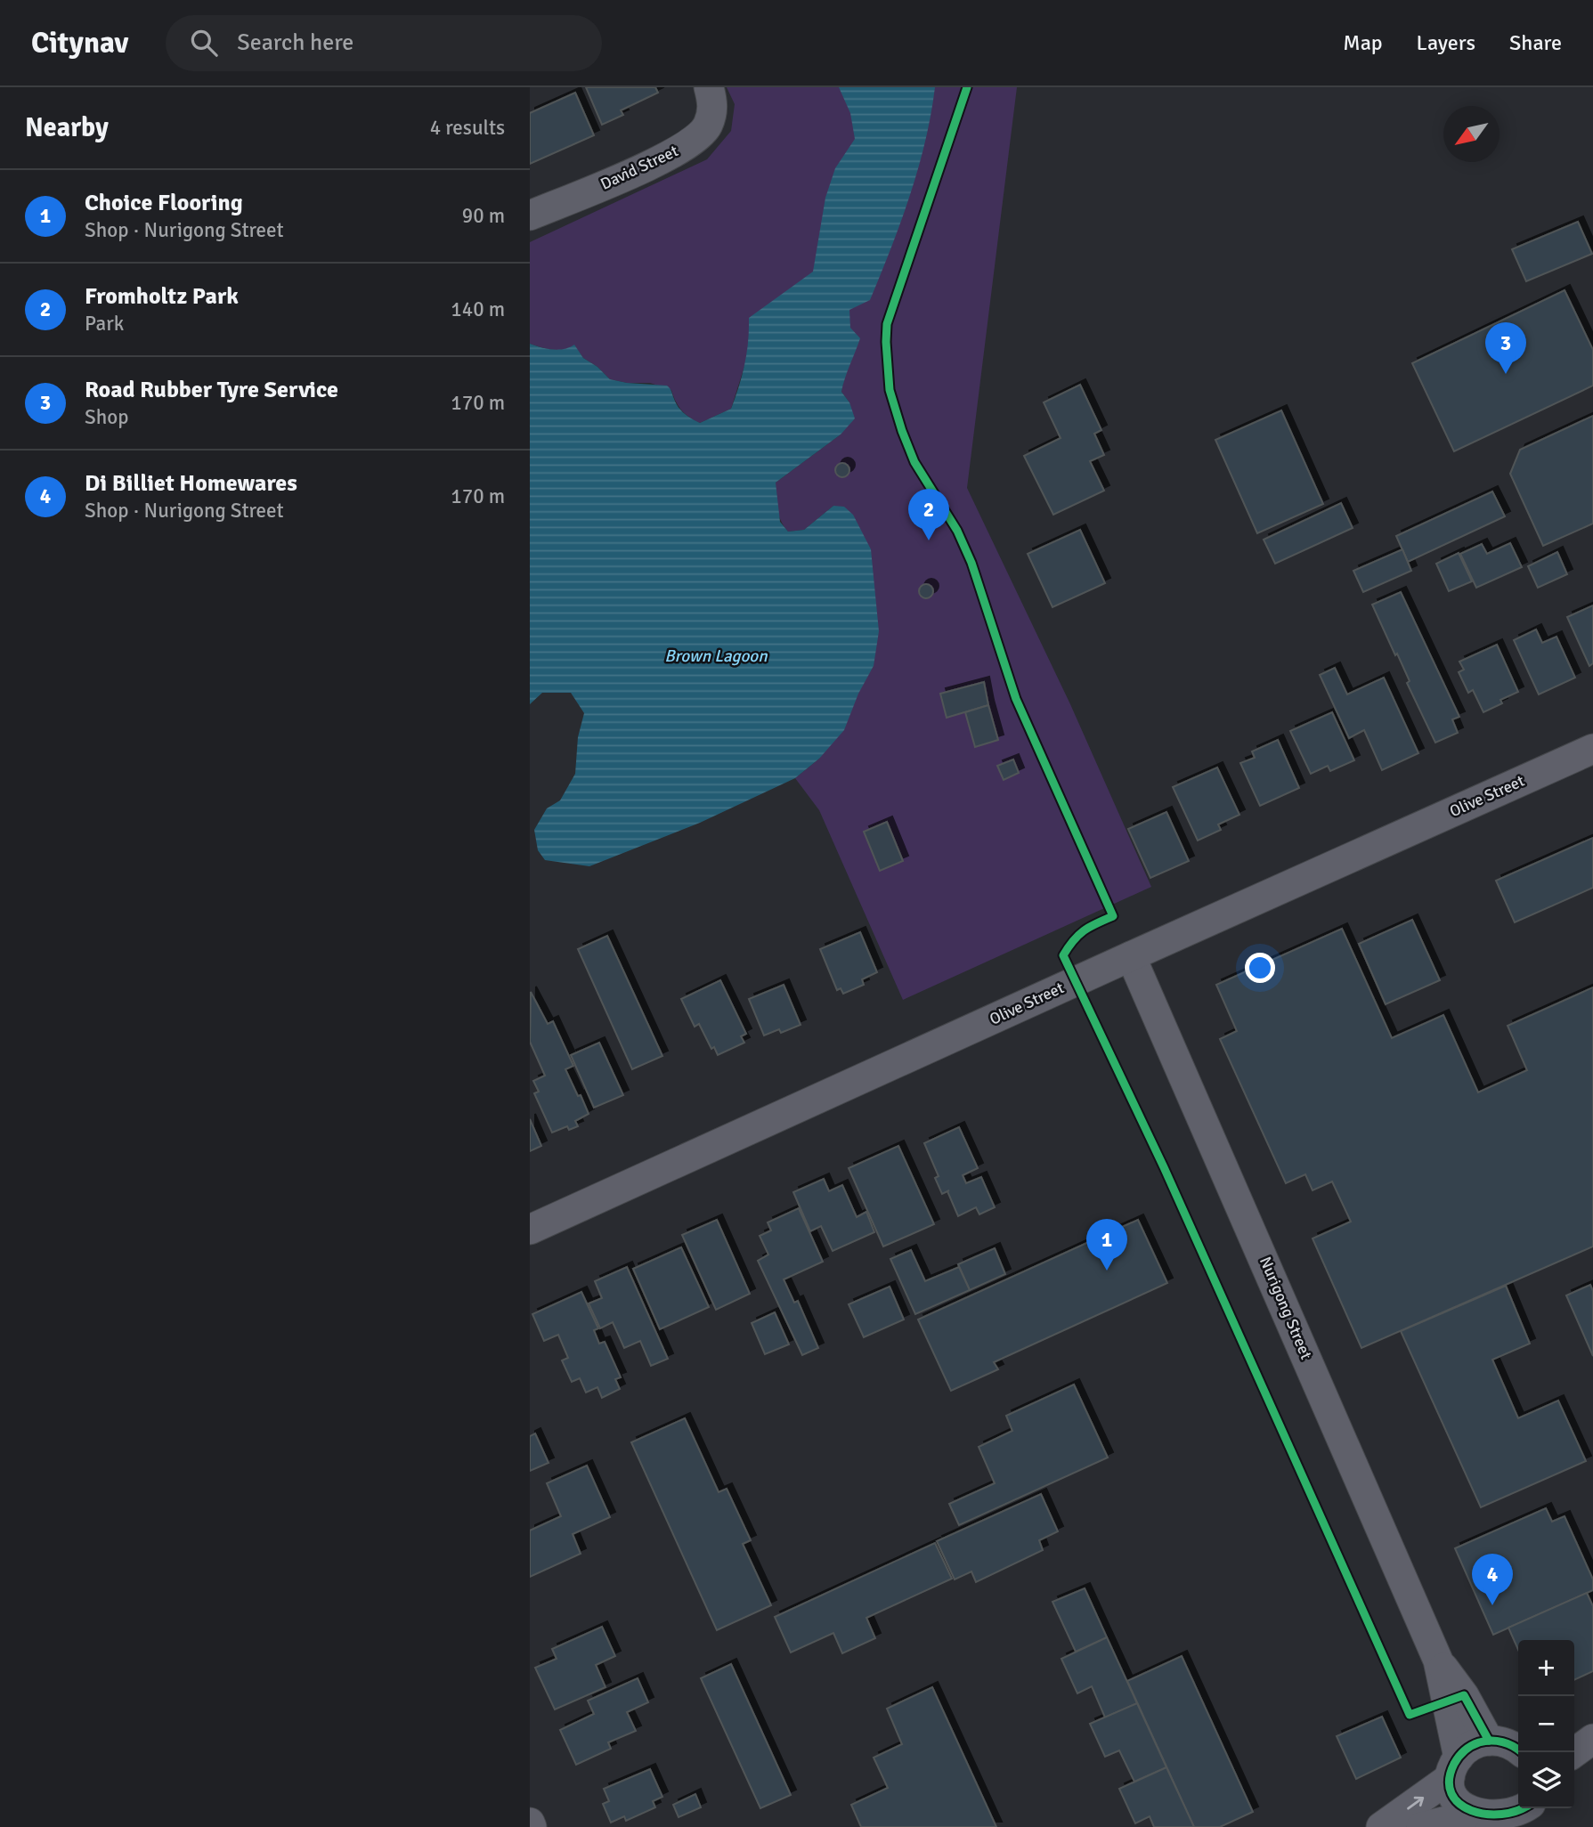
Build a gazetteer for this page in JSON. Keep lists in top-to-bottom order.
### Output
{
  "streets": {
    "street": ["David Street", "Olive Street", "Nurigong Street"]
  },
  "crossings": [
    ["Olive Street", "Nurigong Street"]
  ],
  "water": ["Brown Lagoon"],
  "north": "bottom left",
  "page": {
    "header": "Citynav",
    "search": "Search here",
    "nav": ["Map", "Layers", "Share"],
    "heading": ["Nearby", "4 results"],
    "list": [
      {
        "mark": "1",
        "name": "Choice Flooring",
        "note": "Shop · Nurigong Street",
        "value": "90 m"
      },
      {
        "mark": "2",
        "name": "Fromholtz Park",
        "note": "Park",
        "value": "140 m"
      },
      {
        "mark": "3",
        "name": "Road Rubber Tyre Service",
        "note": "Shop",
        "value": "170 m"
      },
      {
        "mark": "4",
        "name": "Di Billiet Homewares",
        "note": "Shop · Nurigong Street",
        "value": "170 m"
      }
    ],
    "pins": [
      "3",
      "2",
      "1",
      "4"
    ],
    "map_buttons": ["+", "−"]
  }
}
